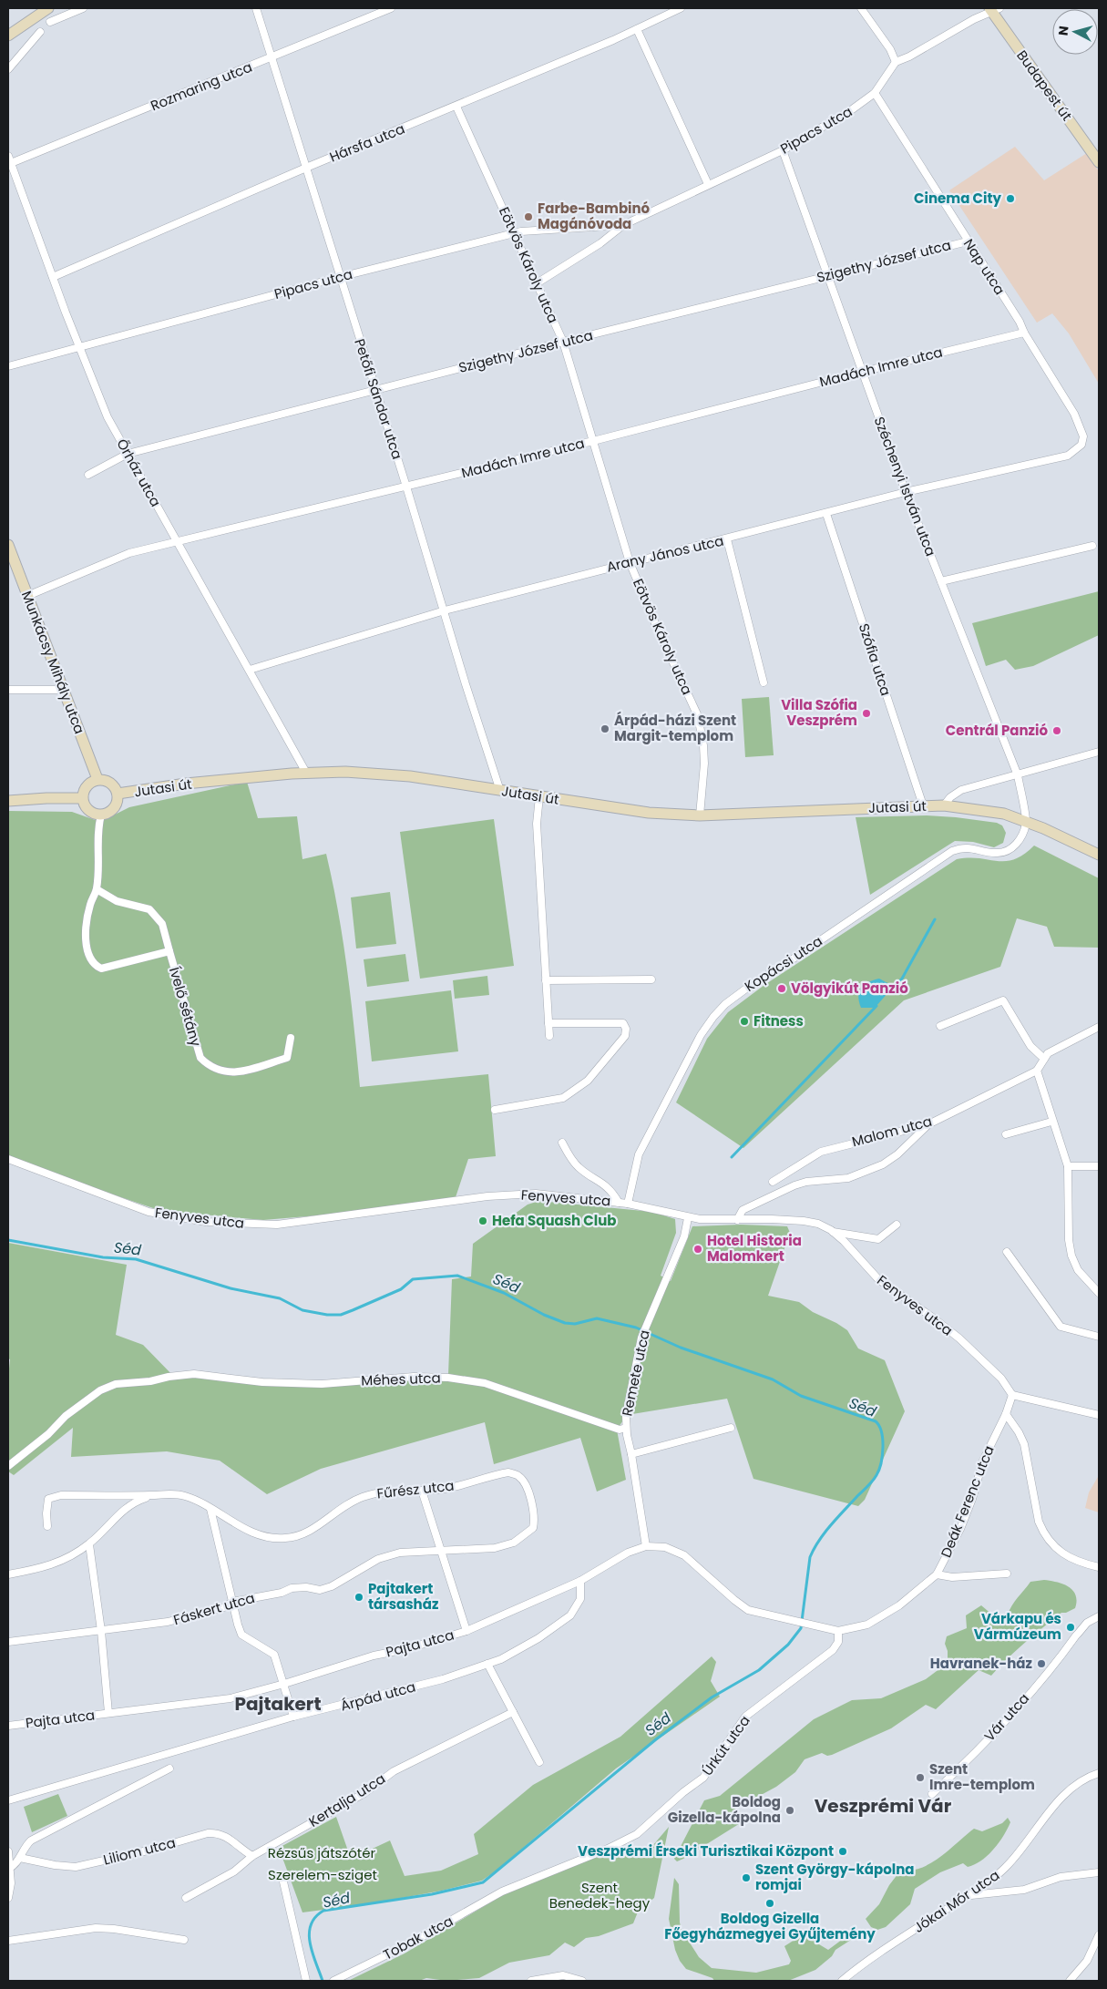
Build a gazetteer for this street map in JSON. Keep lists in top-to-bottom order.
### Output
{
  "streets": {
    "street": [
      "Budapest út",
      "Rozmaring utca",
      "Pipacs utca",
      "Hársfa utca",
      "Szigethy József utca",
      "Eötvös Károly utca",
      "Nap utca",
      "Madách Imre utca",
      "Petőfi Sándor utca",
      "Őrház utca",
      "Széchenyi István utca",
      "Arany János utca",
      "Szófia utca",
      "Munkácsy Mihály utca",
      "Jutasi út",
      "Kopácsi utca",
      "Ívelő sétány",
      "Malom utca",
      "Fenyves utca",
      "Remete utca",
      "Méhes utca",
      "Fűrész utca",
      "Deák Ferenc utca",
      "Fáskert utca",
      "Pajta utca",
      "Árpád utca",
      "Vár utca",
      "Úrkút utca",
      "Kertalja utca",
      "Liliom utca",
      "Jókai Mór utca",
      "Tobak utca"
    ]
  },
  "crossings": [
    ["Rozmaring utca", "Petőfi Sándor utca"],
    ["Rozmaring utca", "Őrház utca"],
    ["Pipacs utca", "Eötvös Károly utca"],
    ["Pipacs utca", "Nap utca"],
    ["Pipacs utca", "Petőfi Sándor utca"],
    ["Pipacs utca", "Őrház utca"],
    ["Pipacs utca", "Széchenyi István utca"],
    ["Hársfa utca", "Eötvös Károly utca"],
    ["Hársfa utca", "Petőfi Sándor utca"],
    ["Hársfa utca", "Őrház utca"],
    ["Szigethy József utca", "Eötvös Károly utca"],
    ["Szigethy József utca", "Nap utca"],
    ["Szigethy József utca", "Petőfi Sándor utca"],
    ["Szigethy József utca", "Őrház utca"],
    ["Szigethy József utca", "Széchenyi István utca"],
    ["Eötvös Károly utca", "Madách Imre utca"],
    ["Eötvös Károly utca", "Arany János utca"],
    ["Eötvös Károly utca", "Jutasi út"],
    ["Nap utca", "Madách Imre utca"],
    ["Nap utca", "Arany János utca"],
    ["Madách Imre utca", "Petőfi Sándor utca"],
    ["Madách Imre utca", "Őrház utca"],
    ["Madách Imre utca", "Széchenyi István utca"],
    ["Madách Imre utca", "Munkácsy Mihály utca"],
    ["Petőfi Sándor utca", "Arany János utca"],
    ["Petőfi Sándor utca", "Jutasi út"],
    ["Őrház utca", "Arany János utca"],
    ["Őrház utca", "Jutasi út"],
    ["Széchenyi István utca", "Arany János utca"],
    ["Széchenyi István utca", "Jutasi út"],
    ["Széchenyi István utca", "Kopácsi utca"],
    ["Arany János utca", "Szófia utca"],
    ["Szófia utca", "Jutasi út"],
    ["Munkácsy Mihály utca", "Jutasi út"],
    ["Munkácsy Mihály utca", "Ívelő sétány"],
    ["Jutasi út", "Kopácsi utca"],
    ["Jutasi út", "Ívelő sétány"],
    ["Kopácsi utca", "Fenyves utca"],
    ["Fenyves utca", "Remete utca"],
    ["Fenyves utca", "Deák Ferenc utca"],
    ["Remete utca", "Méhes utca"],
    ["Remete utca", "Pajta utca"],
    ["Fűrész utca", "Fáskert utca"],
    ["Deák Ferenc utca", "Pajta utca"],
    ["Deák Ferenc utca", "Úrkút utca"],
    ["Pajta utca", "Árpád utca"],
    ["Úrkút utca", "Tobak utca"],
    ["Kertalja utca", "Liliom utca"]
  ],
  "districts": ["Pajtakert", "Veszprémi Vár"],
  "water": ["Séd"],
  "parks": ["Rézsűs játszótér", "Szerelem-sziget", "Szent Benedek-hegy"],
  "places": [
    "Cinema City",
    "Farbe-Bambinó Magánóvoda",
    "Villa Szófia Veszprém",
    "Árpád-házi Szent Margit-templom",
    "Centrál Panzió",
    "Völgyikút Panzió",
    "Fitness",
    "Hefa Squash Club",
    "Hotel Historia Malomkert",
    "Pajtakert társasház",
    "Várkapu és Vármúzeum",
    "Havranek-ház",
    "Szent Imre-templom",
    "Boldog Gizella-kápolna",
    "Veszprémi Érseki Turisztikai Központ",
    "Szent György-kápolna romjai",
    "Boldog Gizella Főegyházmegyei Gyűjtemény"
  ],
  "north": "left"
}
